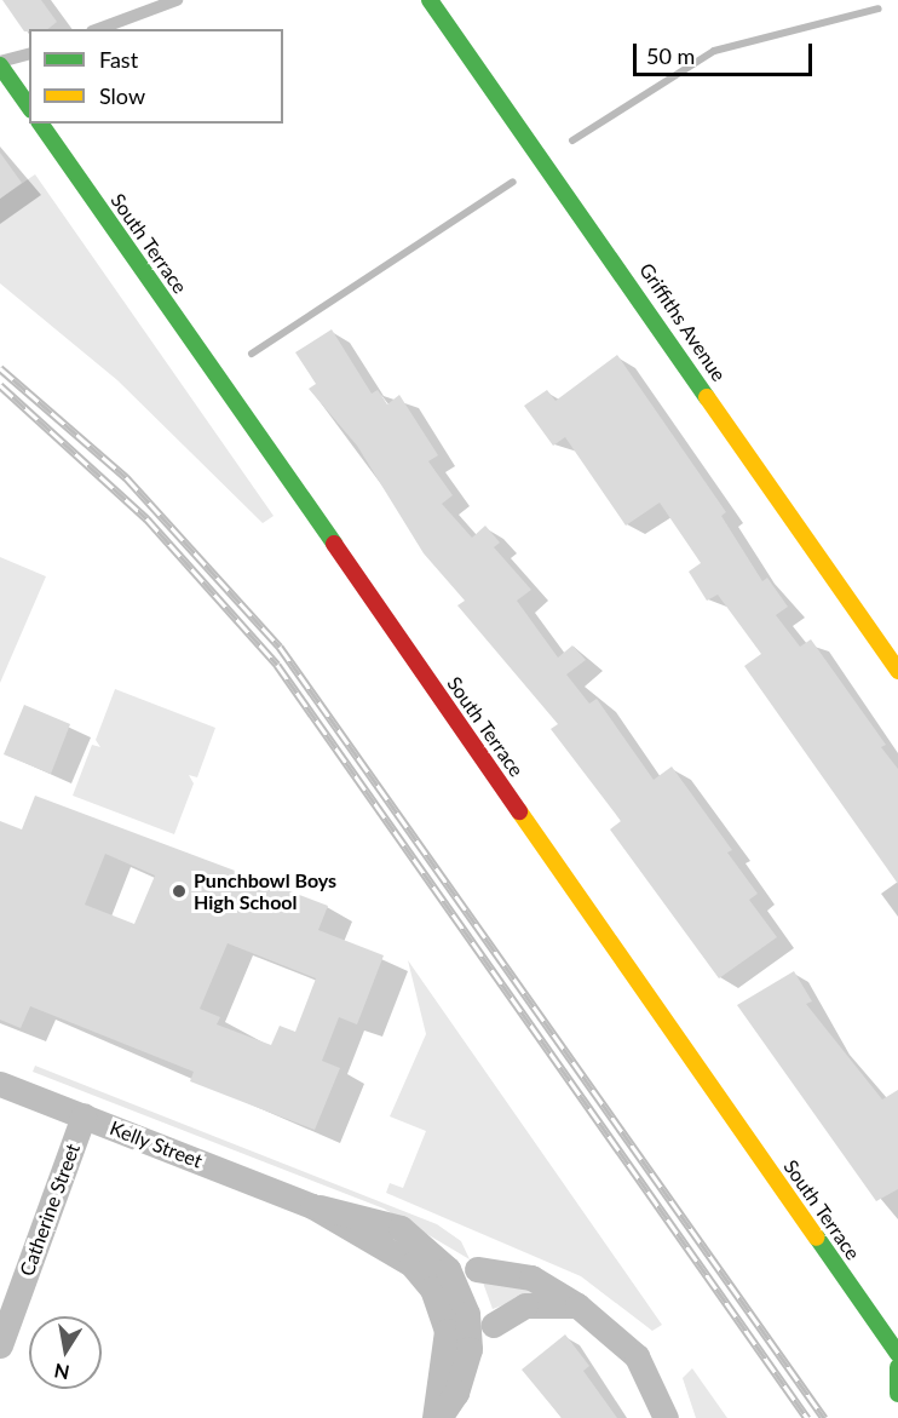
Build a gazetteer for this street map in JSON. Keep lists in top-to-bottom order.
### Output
{
  "streets": {
    "street": [
      "South Terrace",
      "Griffiths Avenue",
      "Kelly Street",
      "Catherine Street"
    ]
  },
  "crossings": [
    ["Kelly Street", "Catherine Street"]
  ],
  "places": ["Punchbowl Boys High School"],
  "legend": ["Fast", "Slow"],
  "scale_bar": "50 m",
  "north": "bottom"
}
